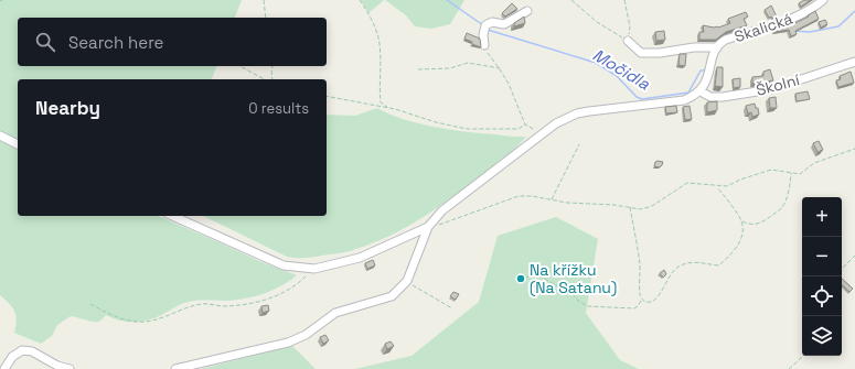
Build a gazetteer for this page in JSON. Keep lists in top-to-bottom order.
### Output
{
  "streets": {
    "street": ["Skalická", "Školní"]
  },
  "water": ["Močidla"],
  "places": ["Na křížku (Na Satanu)"],
  "page": {
    "search": "Search here",
    "heading": ["Nearby", "0 results"],
    "map_buttons": ["+", "−"]
  }
}
